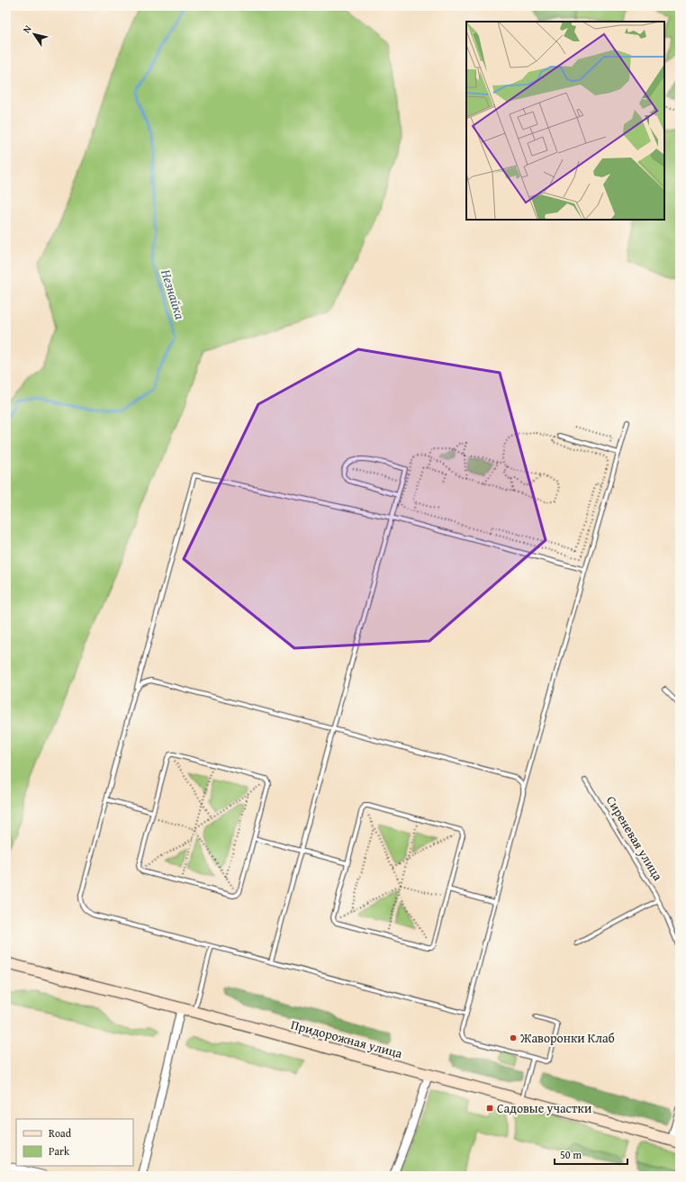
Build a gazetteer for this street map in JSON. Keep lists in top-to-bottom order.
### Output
{
  "streets": {
    "main road": ["Придорожная улица"],
    "lane": ["Сиреневая улица"]
  },
  "water": ["Незнайка"],
  "places": {
    "other": ["Жаворонки Клаб"],
    "transit": ["Садовые участки"]
  },
  "legend": ["Road", "Park"],
  "scale_bar": "50 m",
  "north": "top left"
}
